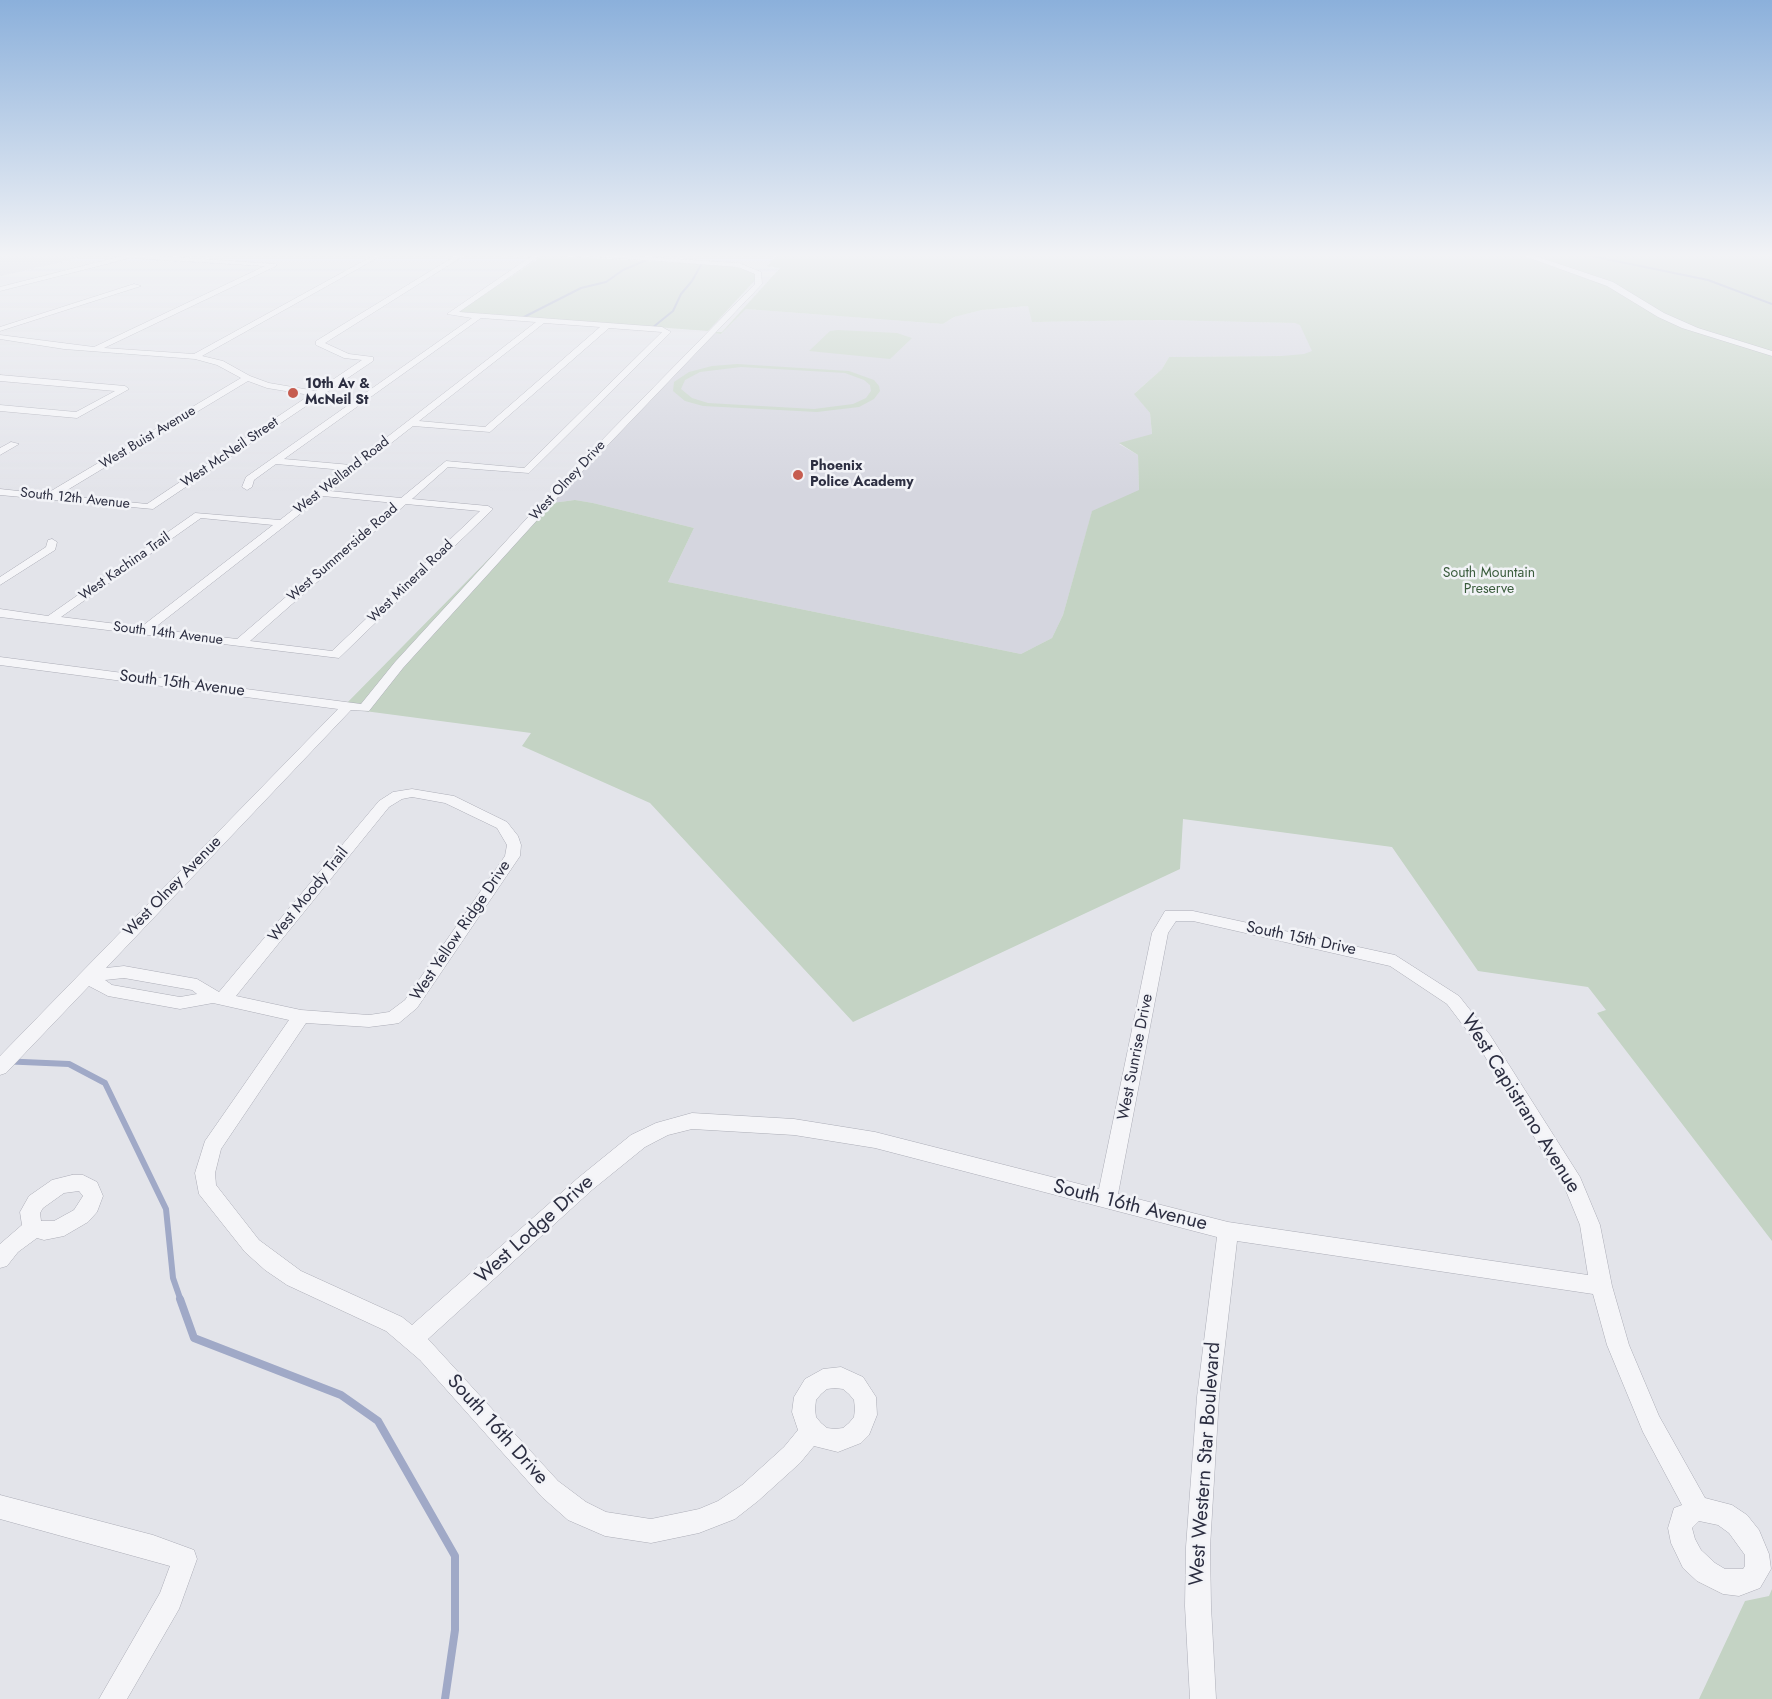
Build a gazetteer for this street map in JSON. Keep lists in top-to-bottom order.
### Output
{
  "streets": {
    "street": [
      "West Buist Avenue",
      "West McNeil Street",
      "West Welland Road",
      "West Olney Drive",
      "South 12th Avenue",
      "West Summerside Road",
      "West Kachina Trail",
      "West Mineral Road",
      "South 14th Avenue",
      "South 15th Avenue",
      "West Olney Avenue",
      "West Moody Trail",
      "West Yellow Ridge Drive",
      "South 15th Drive",
      "West Sunrise Drive",
      "West Capistrano Avenue",
      "South 16th Avenue",
      "West Lodge Drive",
      "South 16th Drive",
      "West Western Star Boulevard"
    ]
  },
  "crossings": [
    ["West Buist Avenue", "South 12th Avenue"],
    ["West McNeil Street", "South 12th Avenue"],
    ["West Welland Road", "West Kachina Trail"],
    ["West Welland Road", "South 14th Avenue"],
    ["West Olney Drive", "South 15th Avenue"],
    ["West Summerside Road", "West Mineral Road"],
    ["West Summerside Road", "South 14th Avenue"],
    ["West Kachina Trail", "South 14th Avenue"],
    ["West Mineral Road", "South 14th Avenue"],
    ["South 15th Avenue", "West Olney Avenue"],
    ["West Moody Trail", "West Yellow Ridge Drive"],
    ["West Yellow Ridge Drive", "South 16th Drive"],
    ["South 15th Drive", "West Sunrise Drive"],
    ["South 15th Drive", "West Capistrano Avenue"],
    ["West Sunrise Drive", "South 16th Avenue"],
    ["West Capistrano Avenue", "South 16th Avenue"],
    ["South 16th Avenue", "West Lodge Drive"],
    ["South 16th Avenue", "West Western Star Boulevard"],
    ["West Lodge Drive", "South 16th Drive"]
  ],
  "parks": ["South Mountain Preserve"],
  "places": ["10th Av & McNeil St", "Phoenix Police Academy"]
}
